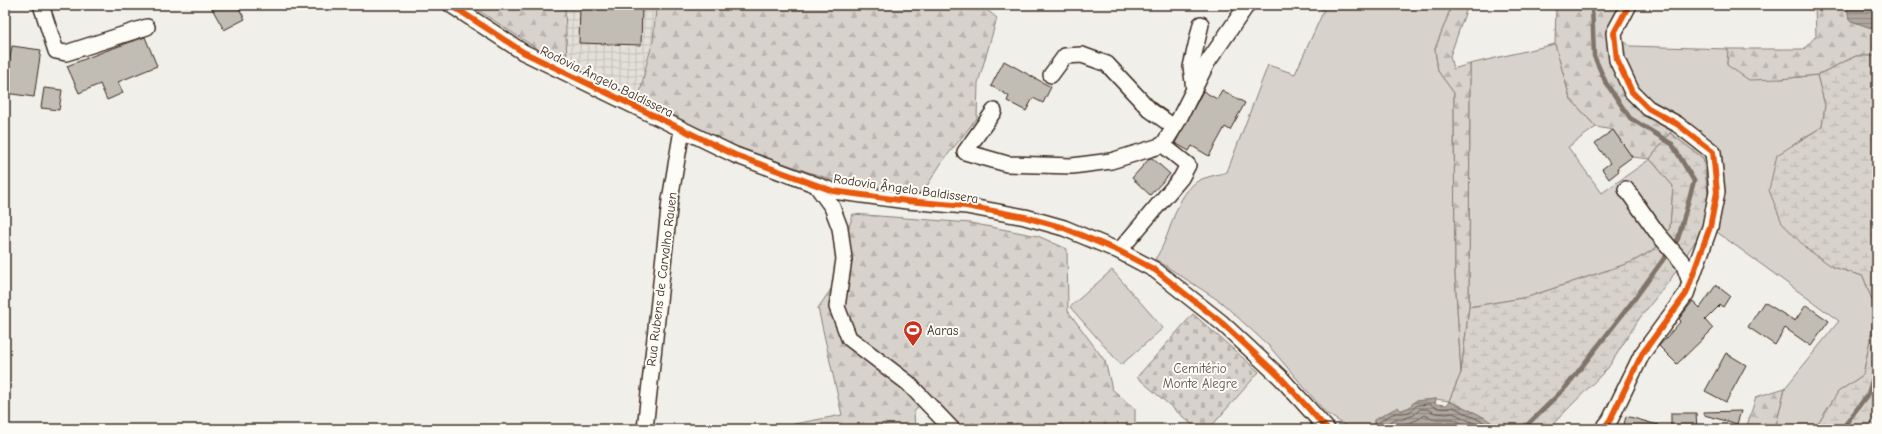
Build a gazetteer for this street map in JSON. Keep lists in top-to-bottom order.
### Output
{
  "streets": {
    "street": ["Rodovia Ângelo Baldissera", "Rua Rubens de Carvalho Rauen"]
  },
  "crossings": [
    ["Rodovia Ângelo Baldissera", "Rua Rubens de Carvalho Rauen"]
  ],
  "parks": ["Cemitério Monte Alegre"],
  "places": {
    "sports": ["Aaras"]
  }
}
